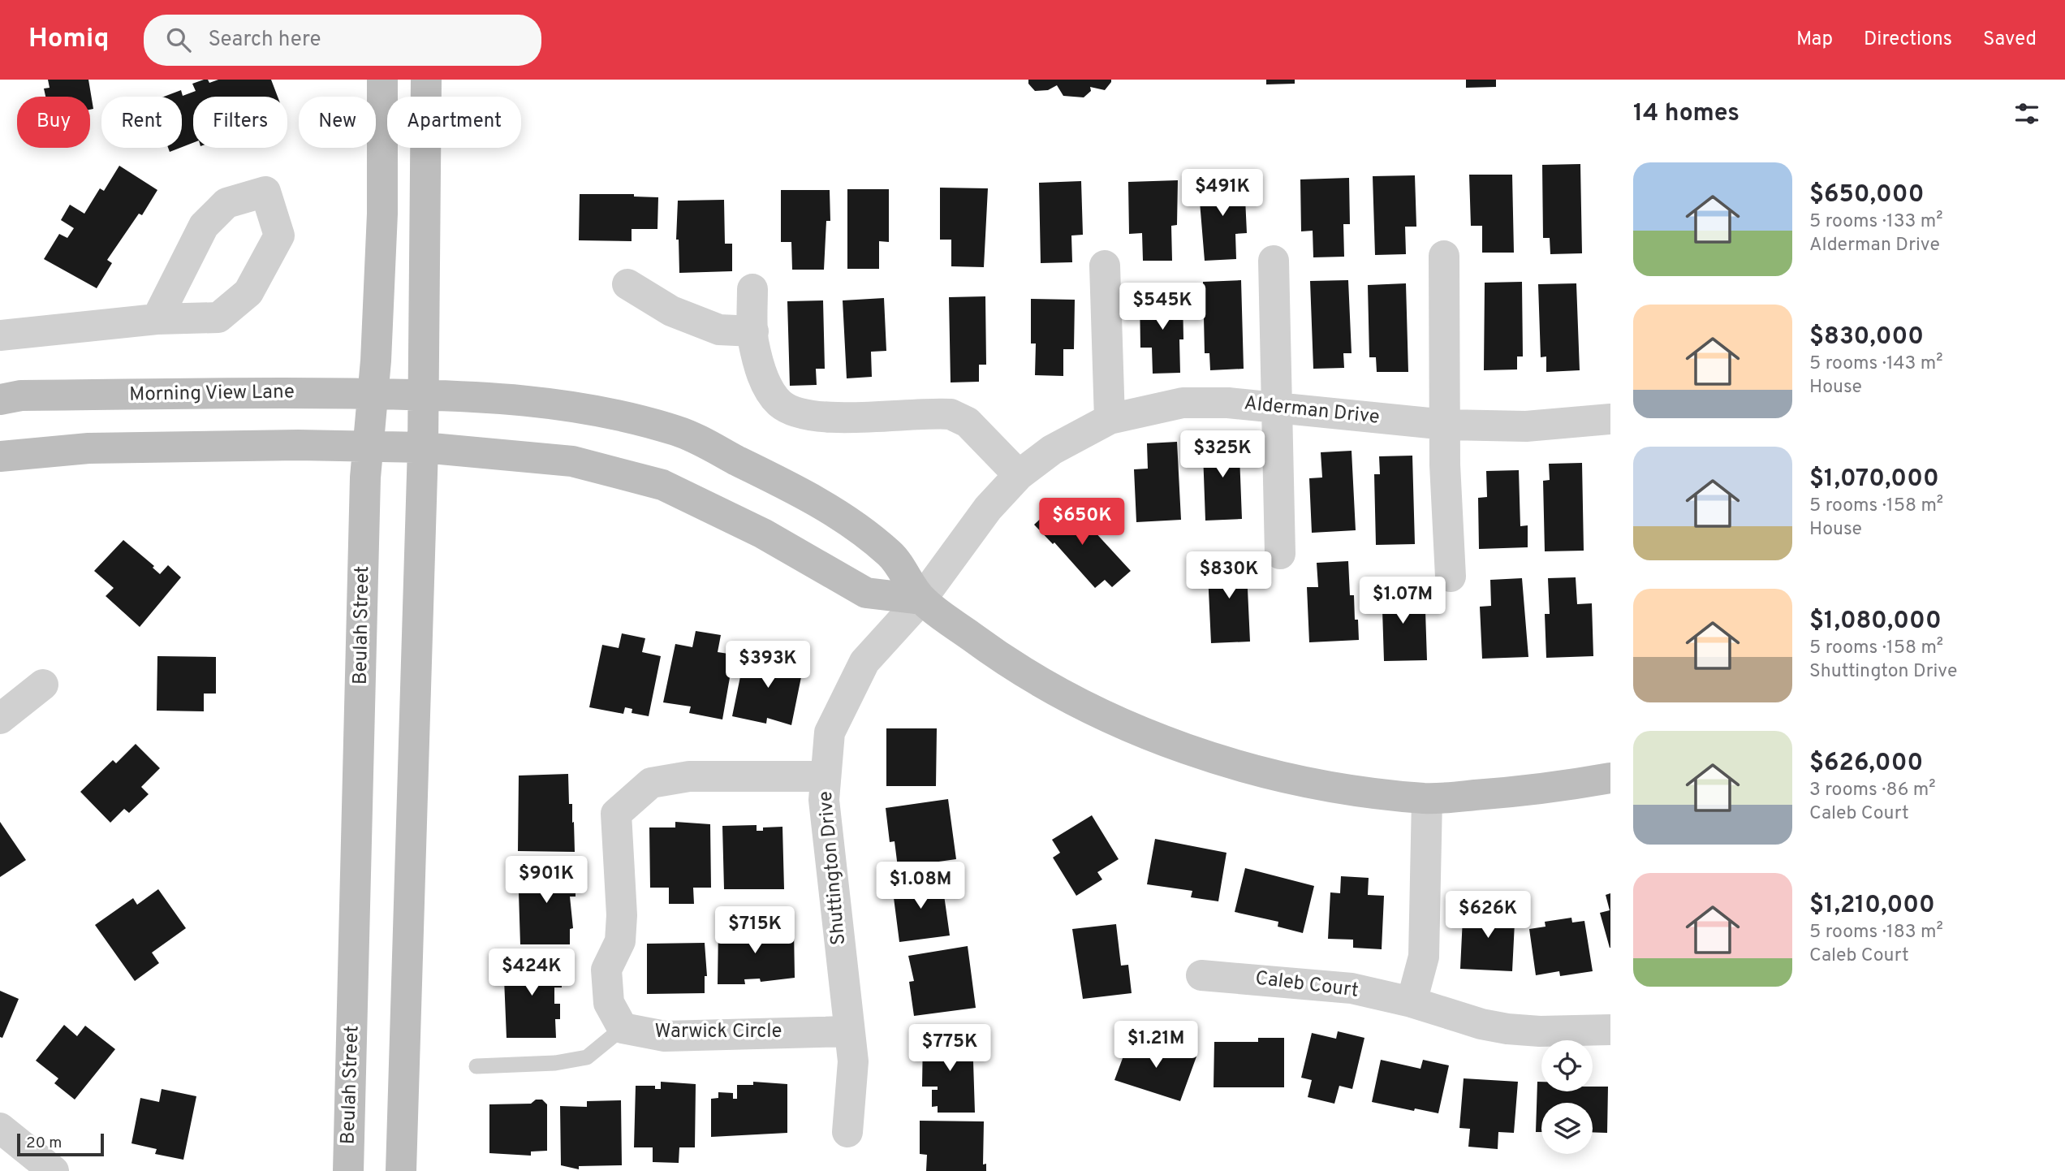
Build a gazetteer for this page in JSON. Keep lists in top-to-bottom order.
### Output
{
  "streets": {
    "street": [
      "Morning View Lane",
      "Alderman Drive",
      "Beulah Street",
      "Shuttington Drive",
      "Caleb Court",
      "Warwick Circle"
    ]
  },
  "crossings": [
    ["Morning View Lane", "Alderman Drive"],
    ["Morning View Lane", "Beulah Street"],
    ["Morning View Lane", "Shuttington Drive"],
    ["Alderman Drive", "Shuttington Drive"],
    ["Shuttington Drive", "Warwick Circle"]
  ],
  "scale_bar": "20 m",
  "page": {
    "header": "Homiq",
    "search": "Search here",
    "nav": ["Map", "Directions", "Saved"],
    "heading": "14 homes",
    "chip": [
      "Buy",
      "Rent",
      "Filters",
      "New",
      "Apartment"
    ],
    "list": [
      {
        "name": "$650,000",
        "note": "5 rooms · 133 m² · Alderman Drive"
      },
      {
        "name": "$830,000",
        "note": "5 rooms · 143 m² · House"
      },
      {
        "name": "$1,070,000",
        "note": "5 rooms · 158 m² · House"
      },
      {
        "name": "$1,080,000",
        "note": "5 rooms · 158 m² · Shuttington Drive"
      },
      {
        "name": "$626,000",
        "note": "3 rooms · 86 m² · Caleb Court"
      },
      {
        "name": "$1,210,000",
        "note": "5 rooms · 183 m² · Caleb Court"
      }
    ],
    "price": [
      "$491K",
      "$545K",
      "$325K",
      "$650K",
      "$830K",
      "$1.07M",
      "$393K",
      "$901K",
      "$1.08M",
      "$626K",
      "$715K",
      "$424K",
      "$1.21M",
      "$775K"
    ],
    "scale": "20 m"
  }
}
